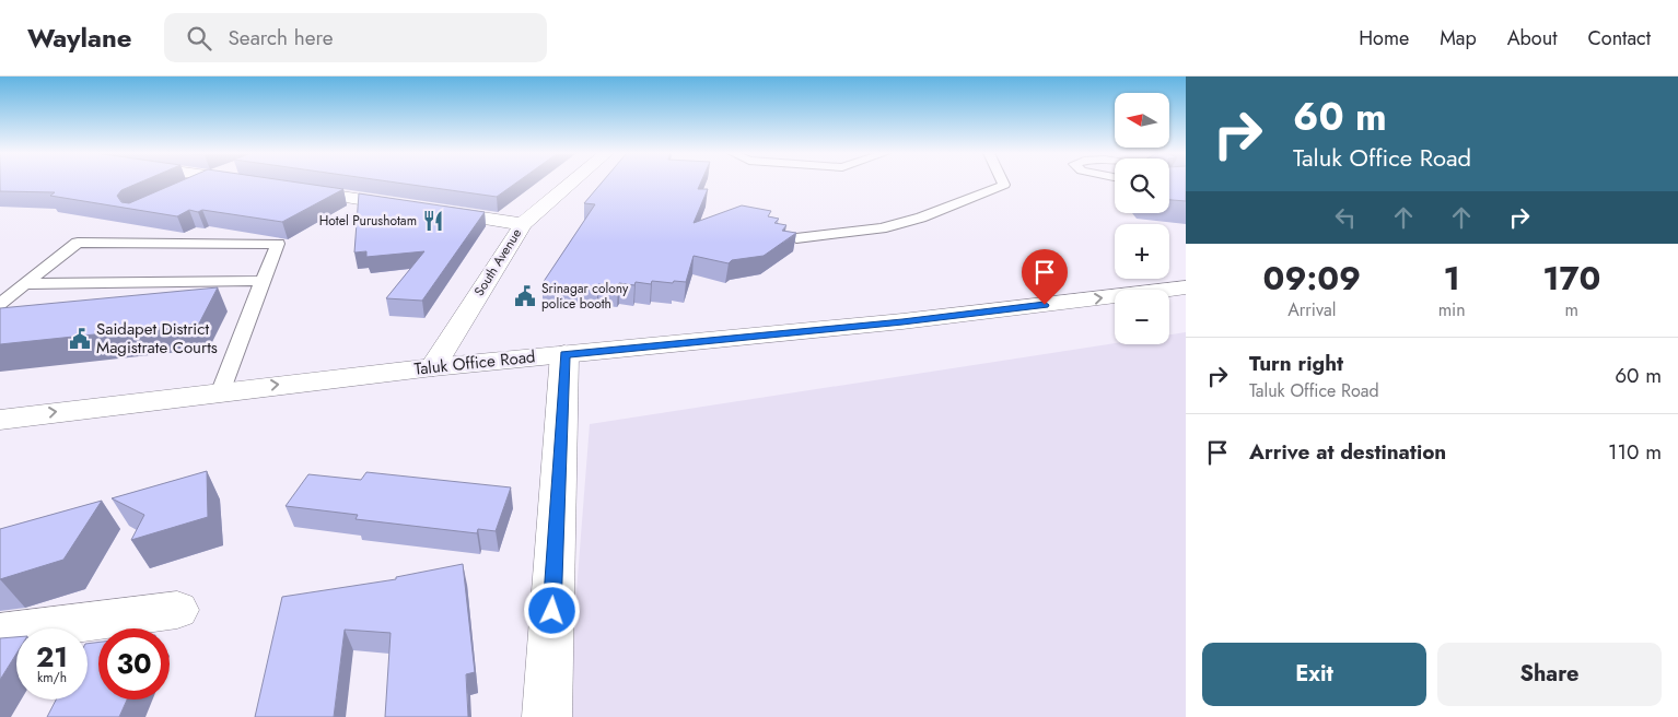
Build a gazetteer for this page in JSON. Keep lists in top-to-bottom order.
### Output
{
  "streets": {
    "street": ["South Avenue", "Taluk Office Road"]
  },
  "crossings": [
    ["South Avenue", "Taluk Office Road"]
  ],
  "one_way": ["Taluk Office Road"],
  "places": {
    "restaurant": ["Hotel Purushotam"],
    "public building": ["Srinagar colony police booth", "Saidapet District Magistrate Courts"]
  },
  "north": "left",
  "page": {
    "header": "Waylane",
    "search": "Search here",
    "nav": [
      "Home",
      "Map",
      "About",
      "Contact"
    ],
    "turn": ["60 m", "Taluk Office Road"],
    "map_buttons": ["+", "−"],
    "eta": [
      "09:09",
      "Arrival",
      "1",
      "min",
      "170",
      "m"
    ],
    "list": [
      {
        "name": "Turn right",
        "note": "Taluk Office Road",
        "value": "60 m"
      },
      {
        "name": "Arrive at destination",
        "value": "110 m"
      }
    ],
    "speed": "21 km/h",
    "limit": "30",
    "buttons": ["Exit", "Share"]
  }
}
